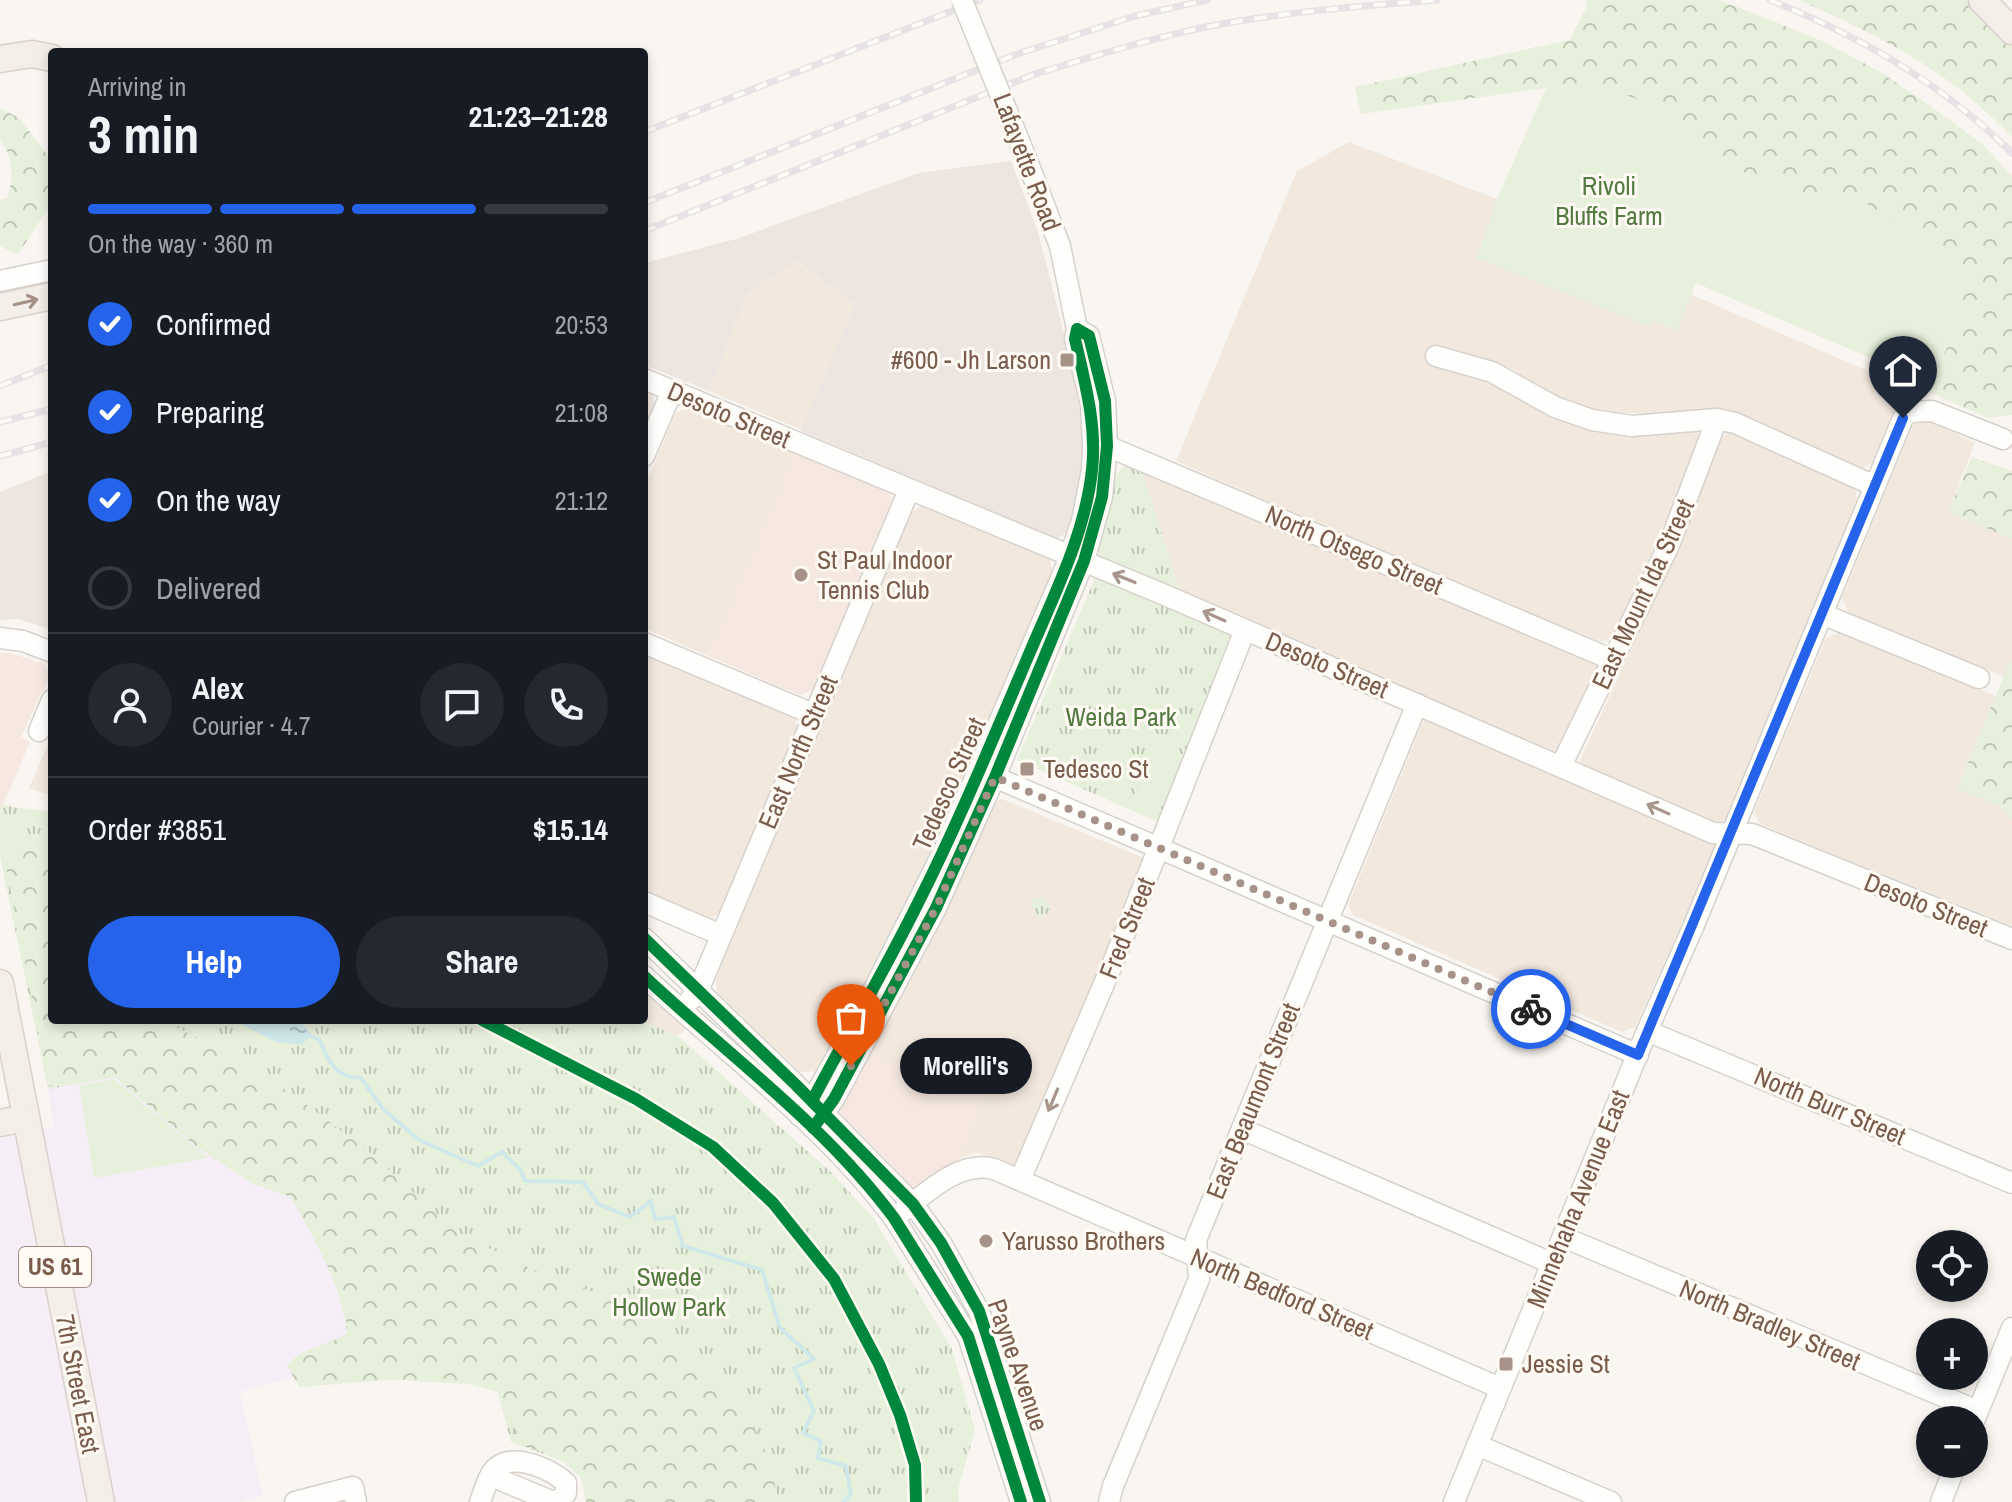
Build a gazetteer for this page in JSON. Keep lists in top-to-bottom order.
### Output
{
  "streets": {
    "main road": ["US 61", "7th Street East"],
    "street": [
      "Lafayette Road",
      "Desoto Street",
      "North Otsego Street",
      "East Mount Ida Street",
      "East North Street",
      "Tedesco Street",
      "Fred Street",
      "East Beaumont Street",
      "North Burr Street",
      "Minnehaha Avenue East",
      "North Bedford Street",
      "North Bradley Street",
      "Payne Avenue"
    ]
  },
  "crossings": [
    ["Lafayette Road", "North Otsego Street"],
    ["Lafayette Road", "Tedesco Street"],
    ["Desoto Street", "East Mount Ida Street"],
    ["Desoto Street", "East North Street"],
    ["Desoto Street", "Tedesco Street"],
    ["Desoto Street", "Fred Street"],
    ["Desoto Street", "East Beaumont Street"],
    ["Desoto Street", "Minnehaha Avenue East"],
    ["North Otsego Street", "East Mount Ida Street"],
    ["East North Street", "Payne Avenue"],
    ["Tedesco Street", "Payne Avenue"],
    ["Fred Street", "North Bedford Street"],
    ["East Beaumont Street", "North Bedford Street"],
    ["North Burr Street", "Minnehaha Avenue East"],
    ["Minnehaha Avenue East", "North Bedford Street"],
    ["Minnehaha Avenue East", "North Bradley Street"],
    ["North Bedford Street", "Payne Avenue"]
  ],
  "one_way": ["Fred Street"],
  "parks": ["Rivoli Bluffs Farm", "Weida Park", "Swede Hollow Park"],
  "places": {
    "transit": ["#600 - Jh Larson", "Tedesco St", "Jessie St"],
    "other": ["St Paul Indoor Tennis Club", "Morelli's", "Yarusso Brothers"]
  },
  "page": {
    "heading": ["3 min", "Arriving in", "21:23–21:28"],
    "panel": [
      "Alex",
      "Courier · 4.7",
      "Order #3851",
      "$15.14"
    ],
    "bar": "On the way · 360 m",
    "list": [
      ["Confirmed", "20:53"],
      ["Preparing", "21:08"],
      ["On the way", "21:12"],
      "Delivered"
    ],
    "buttons": ["Help", "Share"],
    "bubble": "Morelli's",
    "map_buttons": ["+", "−"]
  }
}
